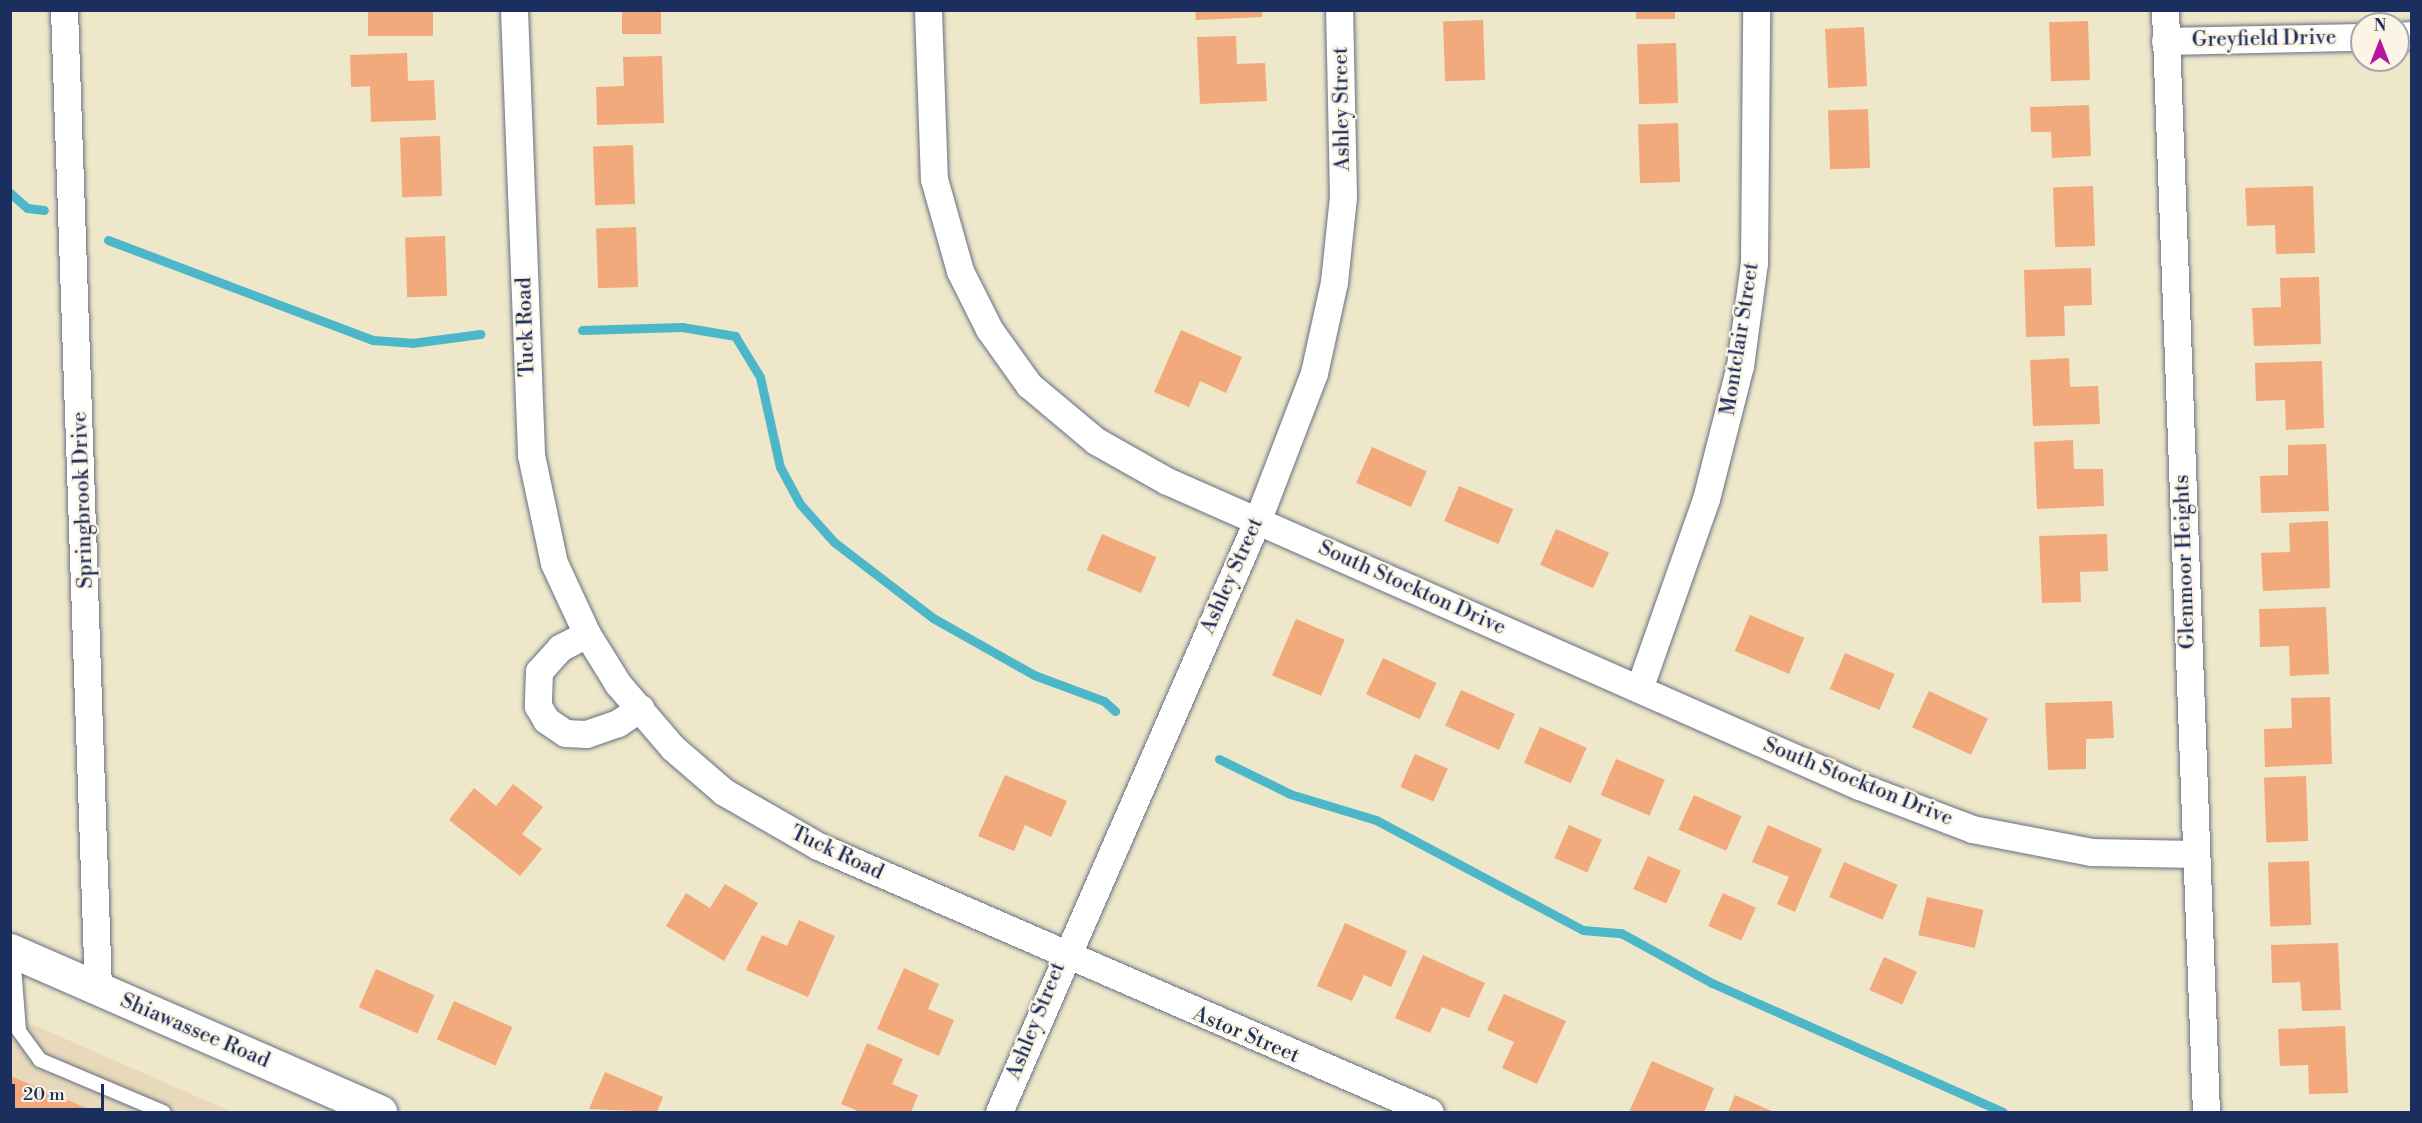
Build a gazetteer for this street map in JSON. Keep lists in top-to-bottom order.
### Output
{
  "streets": {
    "street": [
      "Greyfield Drive",
      "Ashley Street",
      "Tuck Road",
      "Montclair Street",
      "Springbrook Drive",
      "Glenmoor Heights",
      "South Stockton Drive",
      "Shiawassee Road",
      "Astor Street"
    ]
  },
  "crossings": [
    ["Greyfield Drive", "Glenmoor Heights"],
    ["Ashley Street", "Tuck Road"],
    ["Ashley Street", "South Stockton Drive"],
    ["Ashley Street", "Astor Street"],
    ["Tuck Road", "Astor Street"],
    ["Montclair Street", "South Stockton Drive"],
    ["Springbrook Drive", "Shiawassee Road"],
    ["Glenmoor Heights", "South Stockton Drive"]
  ],
  "scale_bar": "20 m",
  "north": "top"
}
